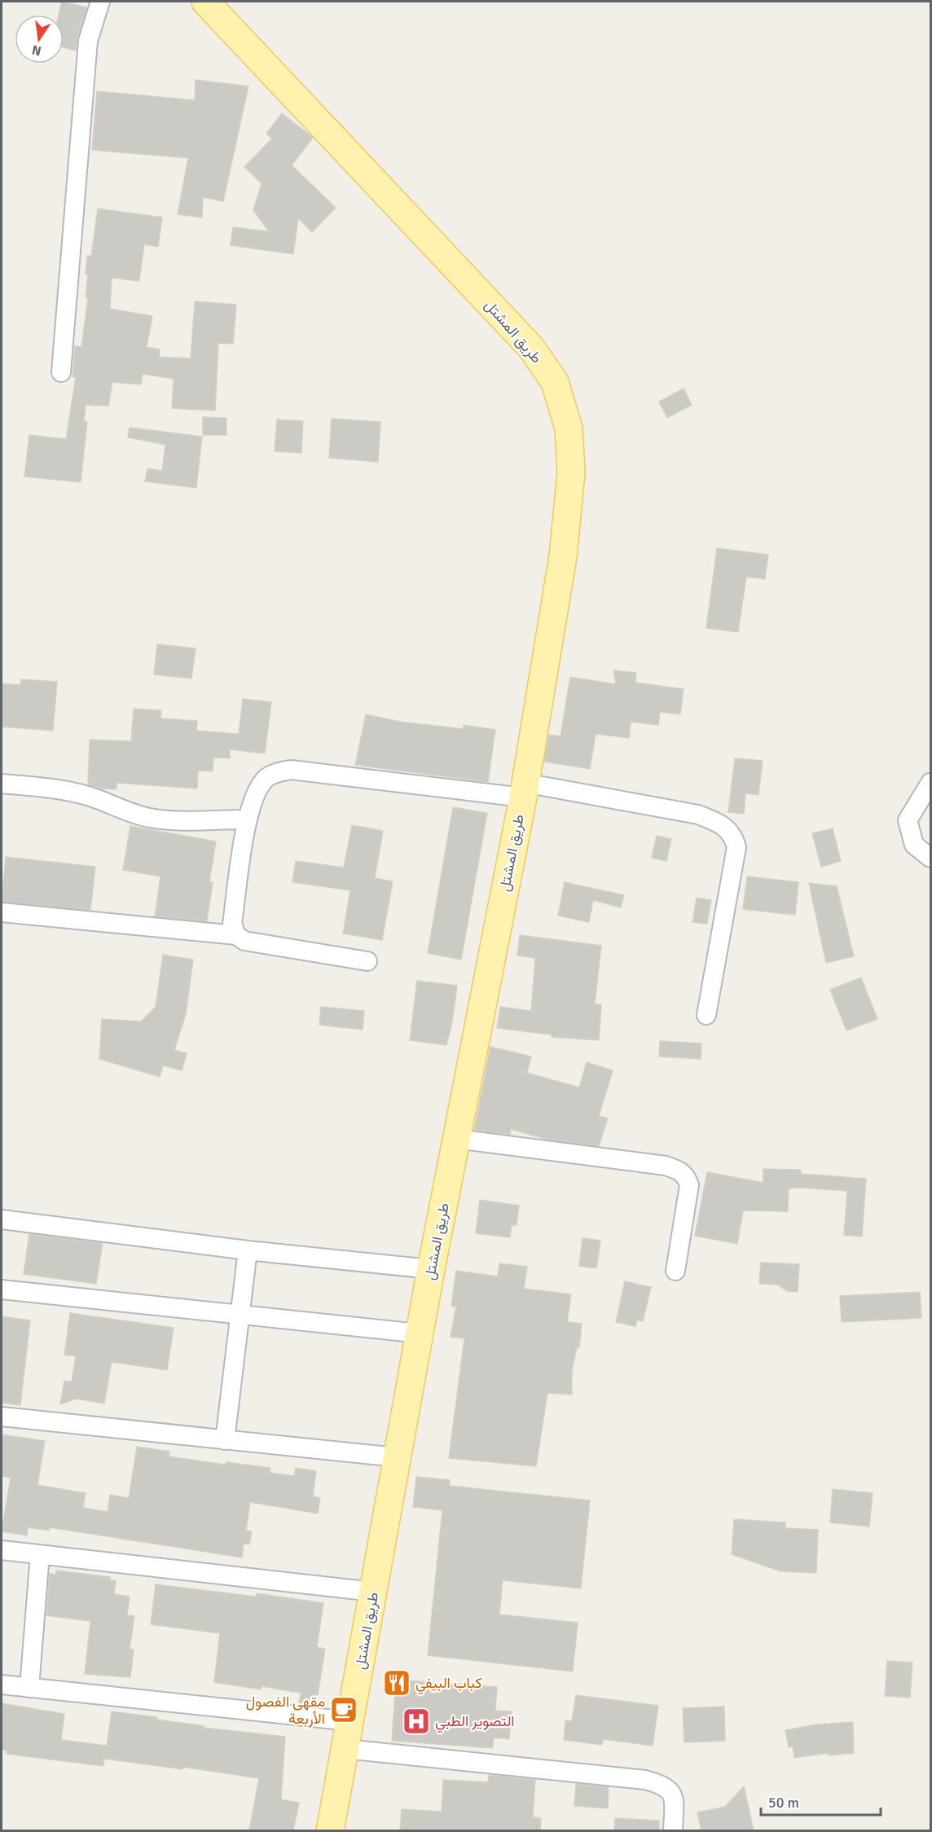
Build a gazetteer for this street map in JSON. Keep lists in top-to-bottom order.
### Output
{
  "streets": {
    "main road": ["طريق المشتل"]
  },
  "places": {
    "restaurant": ["كباب البيفي"],
    "cafe": ["مقهى الفصول الأربعة"],
    "hospital": ["التصوير الطبي"]
  },
  "scale_bar": "50 m",
  "north": "bottom"
}
